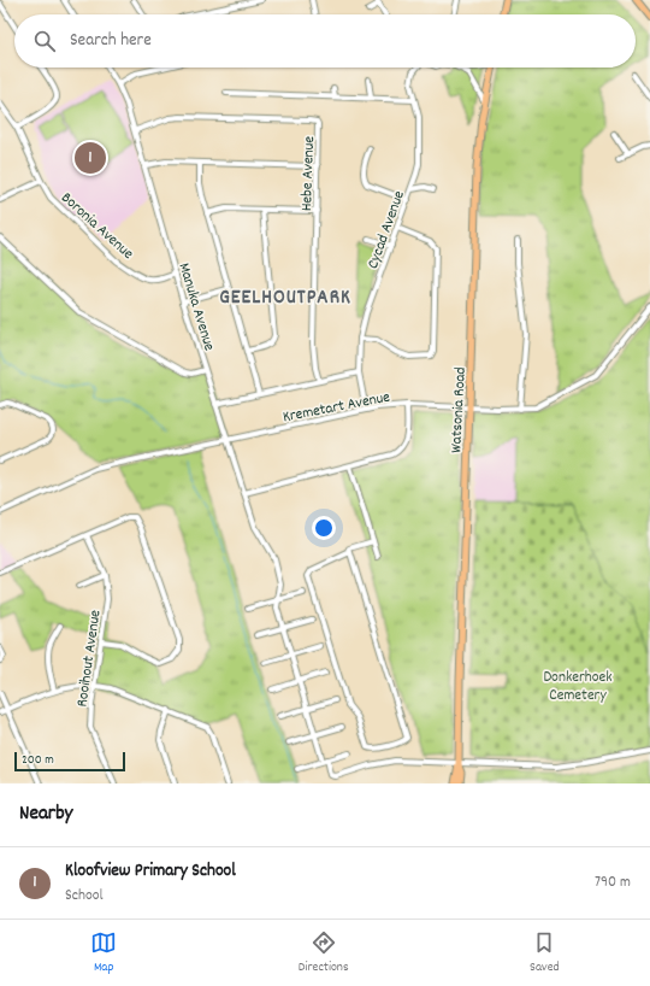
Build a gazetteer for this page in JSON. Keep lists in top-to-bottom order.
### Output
{
  "streets": {
    "main road": ["Watsonia Road"],
    "street": [
      "Hebe Avenue",
      "Boronia Avenue",
      "Cycad Avenue",
      "Manuka Avenue",
      "Kremetart Avenue",
      "Rooihout Avenue"
    ]
  },
  "crossings": [
    ["Hebe Avenue", "Manuka Avenue"],
    ["Boronia Avenue", "Manuka Avenue"],
    ["Cycad Avenue", "Kremetart Avenue"],
    ["Manuka Avenue", "Kremetart Avenue"],
    ["Manuka Avenue", "Watsonia Road"],
    ["Kremetart Avenue", "Watsonia Road"]
  ],
  "districts": ["GEELHOUTPARK"],
  "parks": ["Donkerhoek Cemetery"],
  "scale_bar": "200 m",
  "page": {
    "search": "Search here",
    "pins": "1",
    "scale": "200 m",
    "heading": "Nearby",
    "list": [
      {
        "mark": "1",
        "name": "Kloofview Primary School",
        "note": "School",
        "value": "790 m"
      }
    ],
    "nav": ["Map", "Directions", "Saved"]
  }
}
